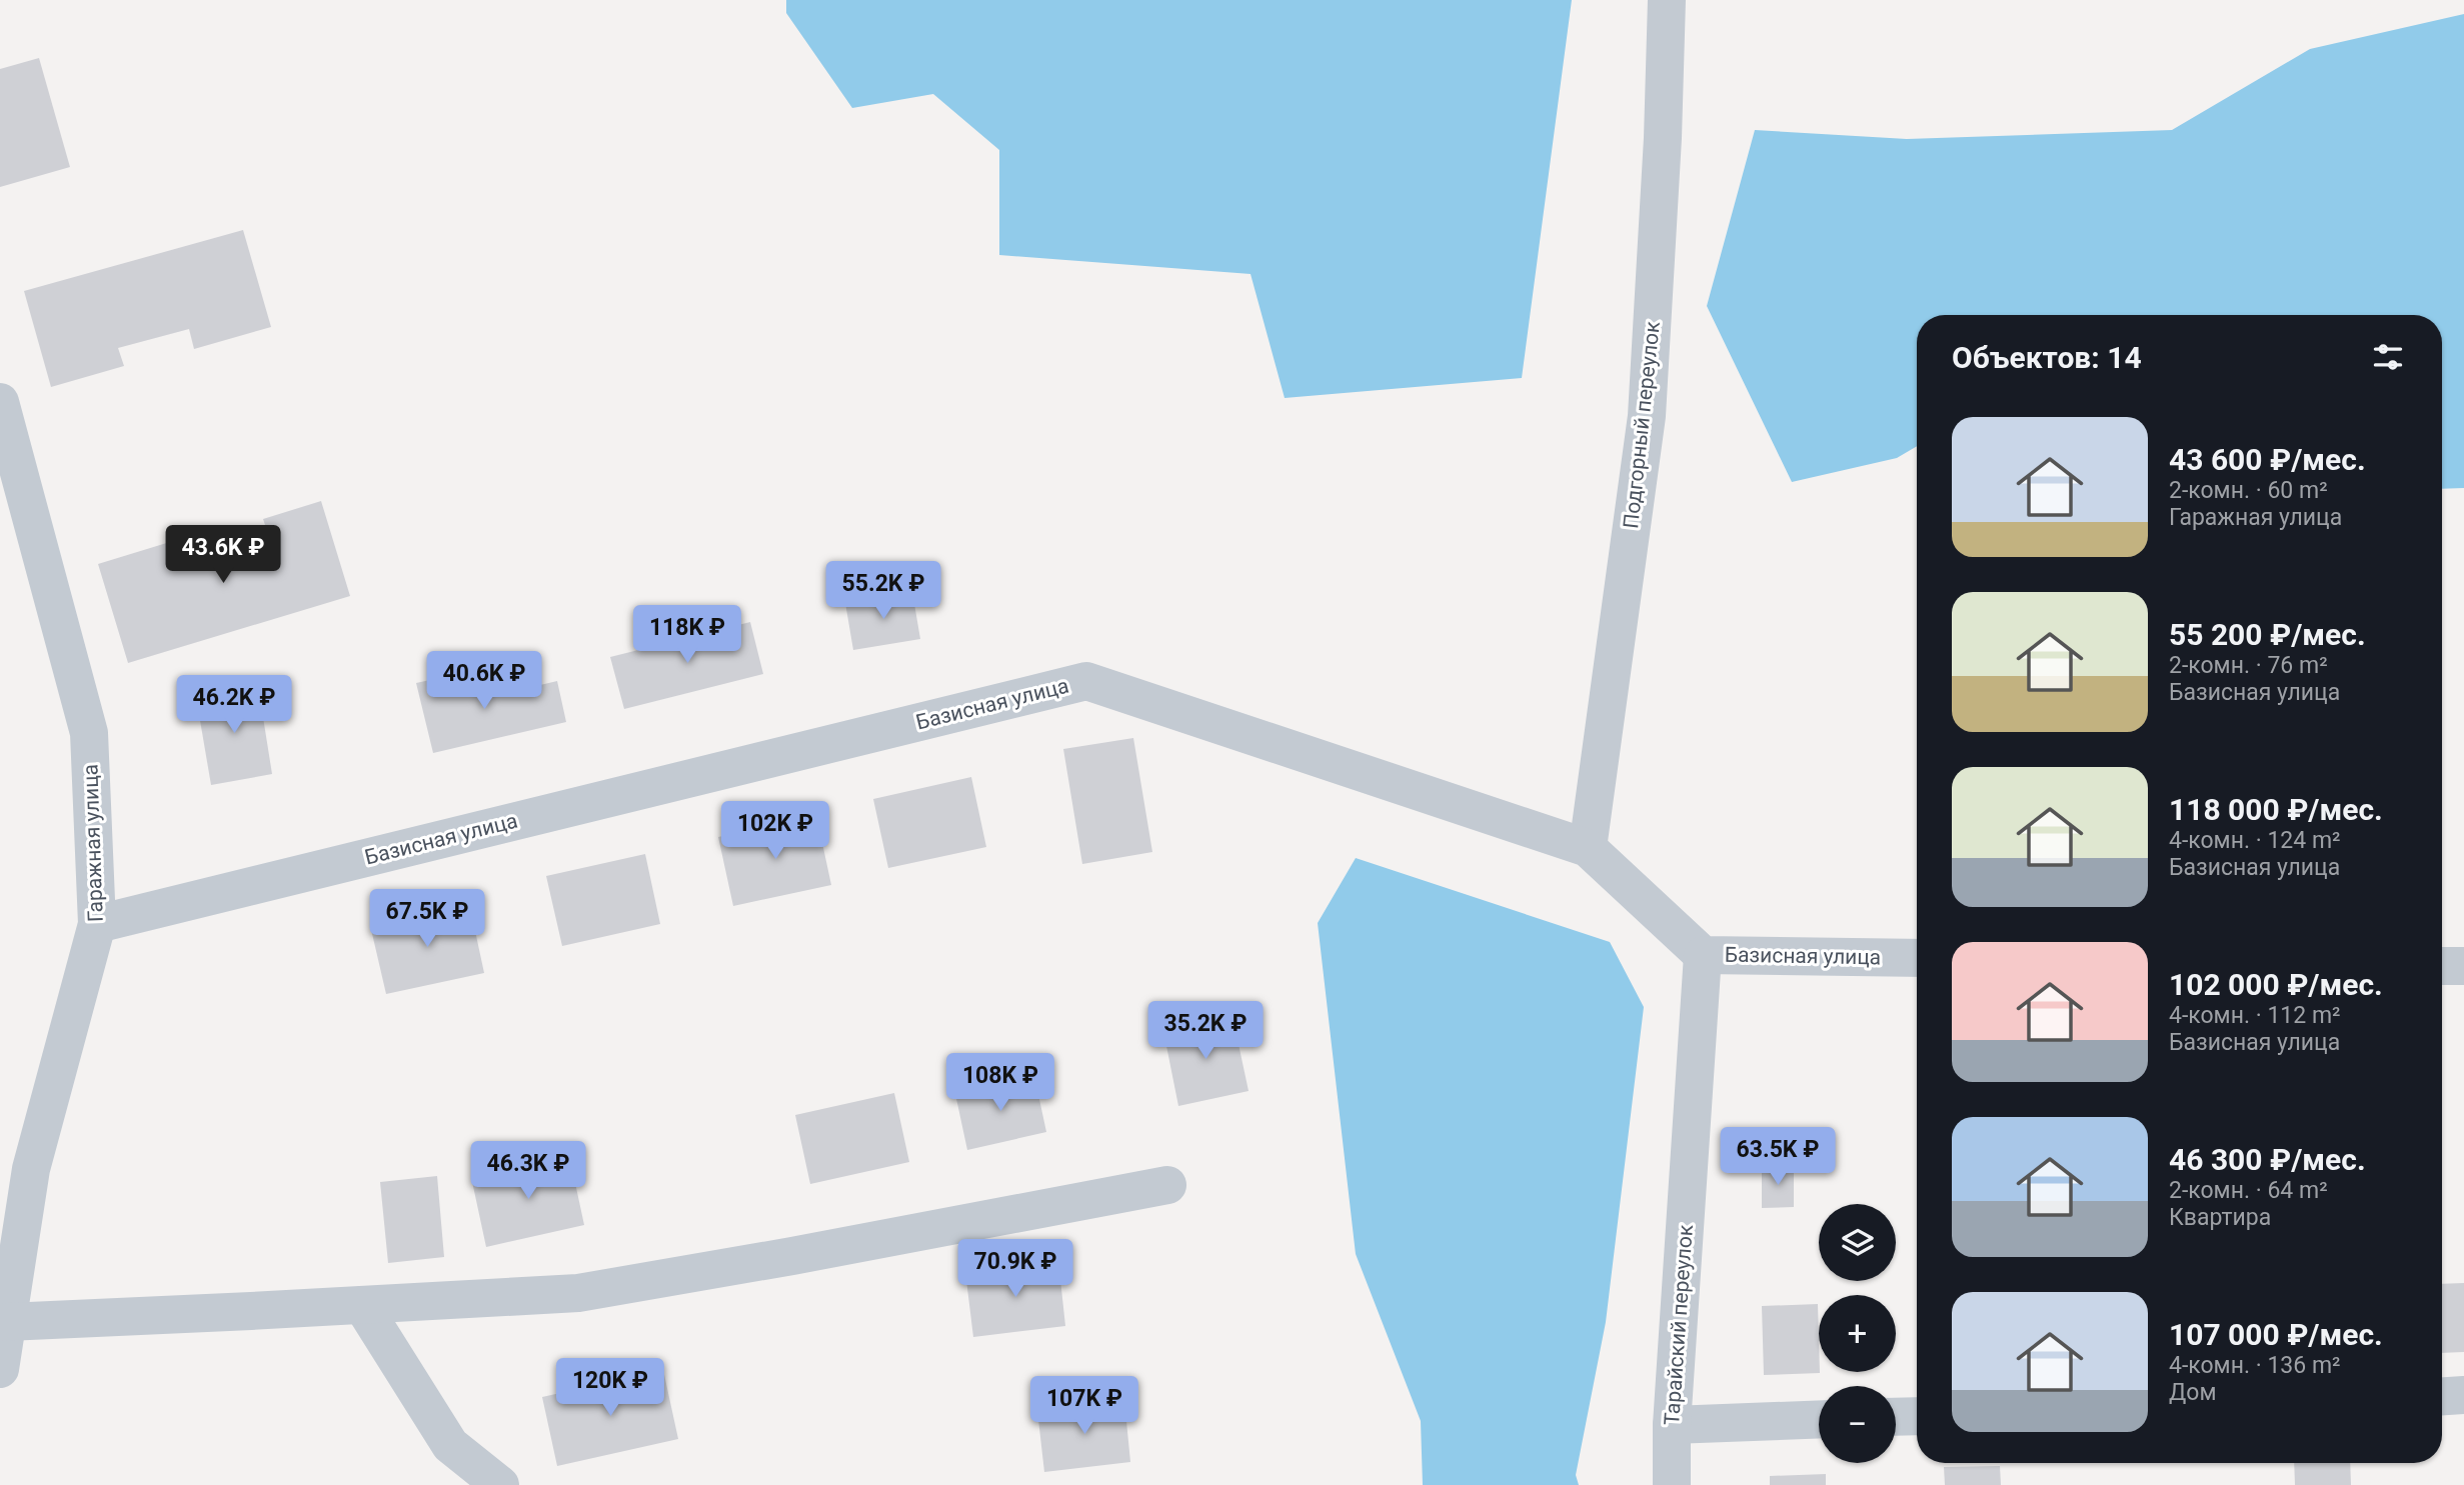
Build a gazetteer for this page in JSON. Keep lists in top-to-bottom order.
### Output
{
  "streets": {
    "street": [
      "Подгорный переулок",
      "Базисная улица",
      "Гаражная улица",
      "Тарайский переулок"
    ]
  },
  "crossings": [
    ["Подгорный переулок", "Базисная улица"],
    ["Базисная улица", "Гаражная улица"],
    ["Базисная улица", "Тарайский переулок"]
  ],
  "page": {
    "heading": "Объектов: 14",
    "list": [
      {
        "name": "43 600 ₽/мес.",
        "note": "2-комн. · 60 m² · Гаражная улица"
      },
      {
        "name": "55 200 ₽/мес.",
        "note": "2-комн. · 76 m² · Базисная улица"
      },
      {
        "name": "118 000 ₽/мес.",
        "note": "4-комн. · 124 m² · Базисная улица"
      },
      {
        "name": "102 000 ₽/мес.",
        "note": "4-комн. · 112 m² · Базисная улица"
      },
      {
        "name": "46 300 ₽/мес.",
        "note": "2-комн. · 64 m² · Квартира"
      },
      {
        "name": "107 000 ₽/мес.",
        "note": "4-комн. · 136 m² · Дом"
      }
    ],
    "price": [
      "43.6K ₽",
      "55.2K ₽",
      "118K ₽",
      "40.6K ₽",
      "46.2K ₽",
      "102K ₽",
      "67.5K ₽",
      "35.2K ₽",
      "108K ₽",
      "63.5K ₽",
      "46.3K ₽",
      "70.9K ₽",
      "120K ₽",
      "107K ₽"
    ],
    "map_buttons": ["+", "−"]
  }
}
